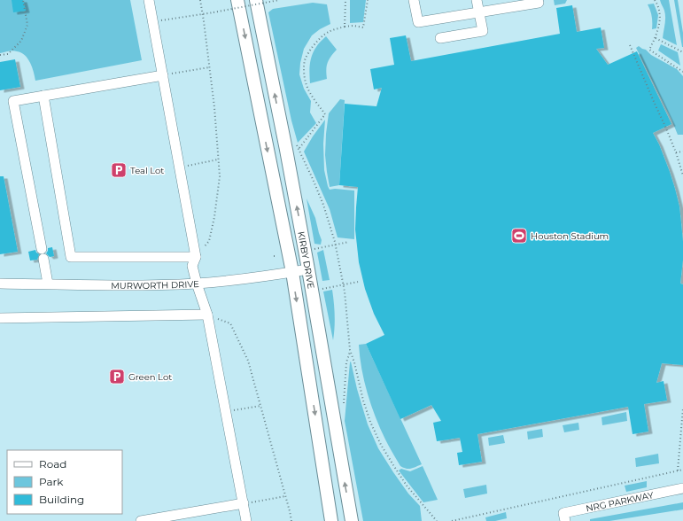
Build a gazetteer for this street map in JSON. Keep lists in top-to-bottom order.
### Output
{
  "streets": {
    "main road": ["KIRBY DRIVE"],
    "street": ["MURWORTH DRIVE", "NRG PARKWAY"]
  },
  "crossings": [
    ["KIRBY DRIVE", "MURWORTH DRIVE"]
  ],
  "places": {
    "parking": ["Teal Lot", "Green Lot"],
    "sports": ["Houston Stadium"]
  },
  "legend": ["Road", "Park", "Building"]
}
